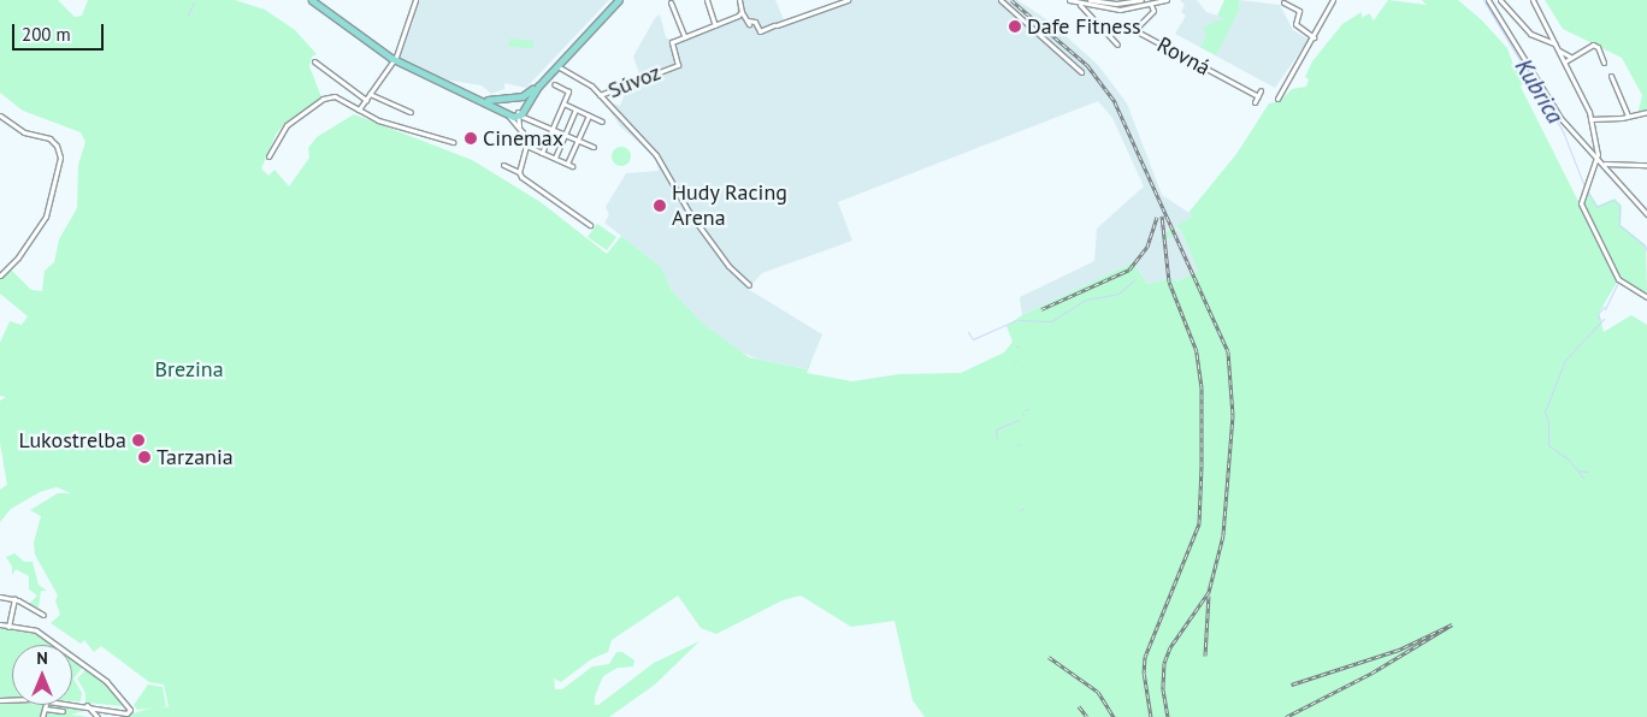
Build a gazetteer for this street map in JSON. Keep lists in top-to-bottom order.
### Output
{
  "streets": {
    "street": ["Rovná", "Súvoz"]
  },
  "water": ["Kubrica"],
  "parks": ["Brezina"],
  "places": [
    "Dafe Fitness",
    "Cinemax",
    "Hudy Racing Arena",
    "Lukostrelba",
    "Tarzania"
  ],
  "scale_bar": "200 m",
  "north": "top"
}
